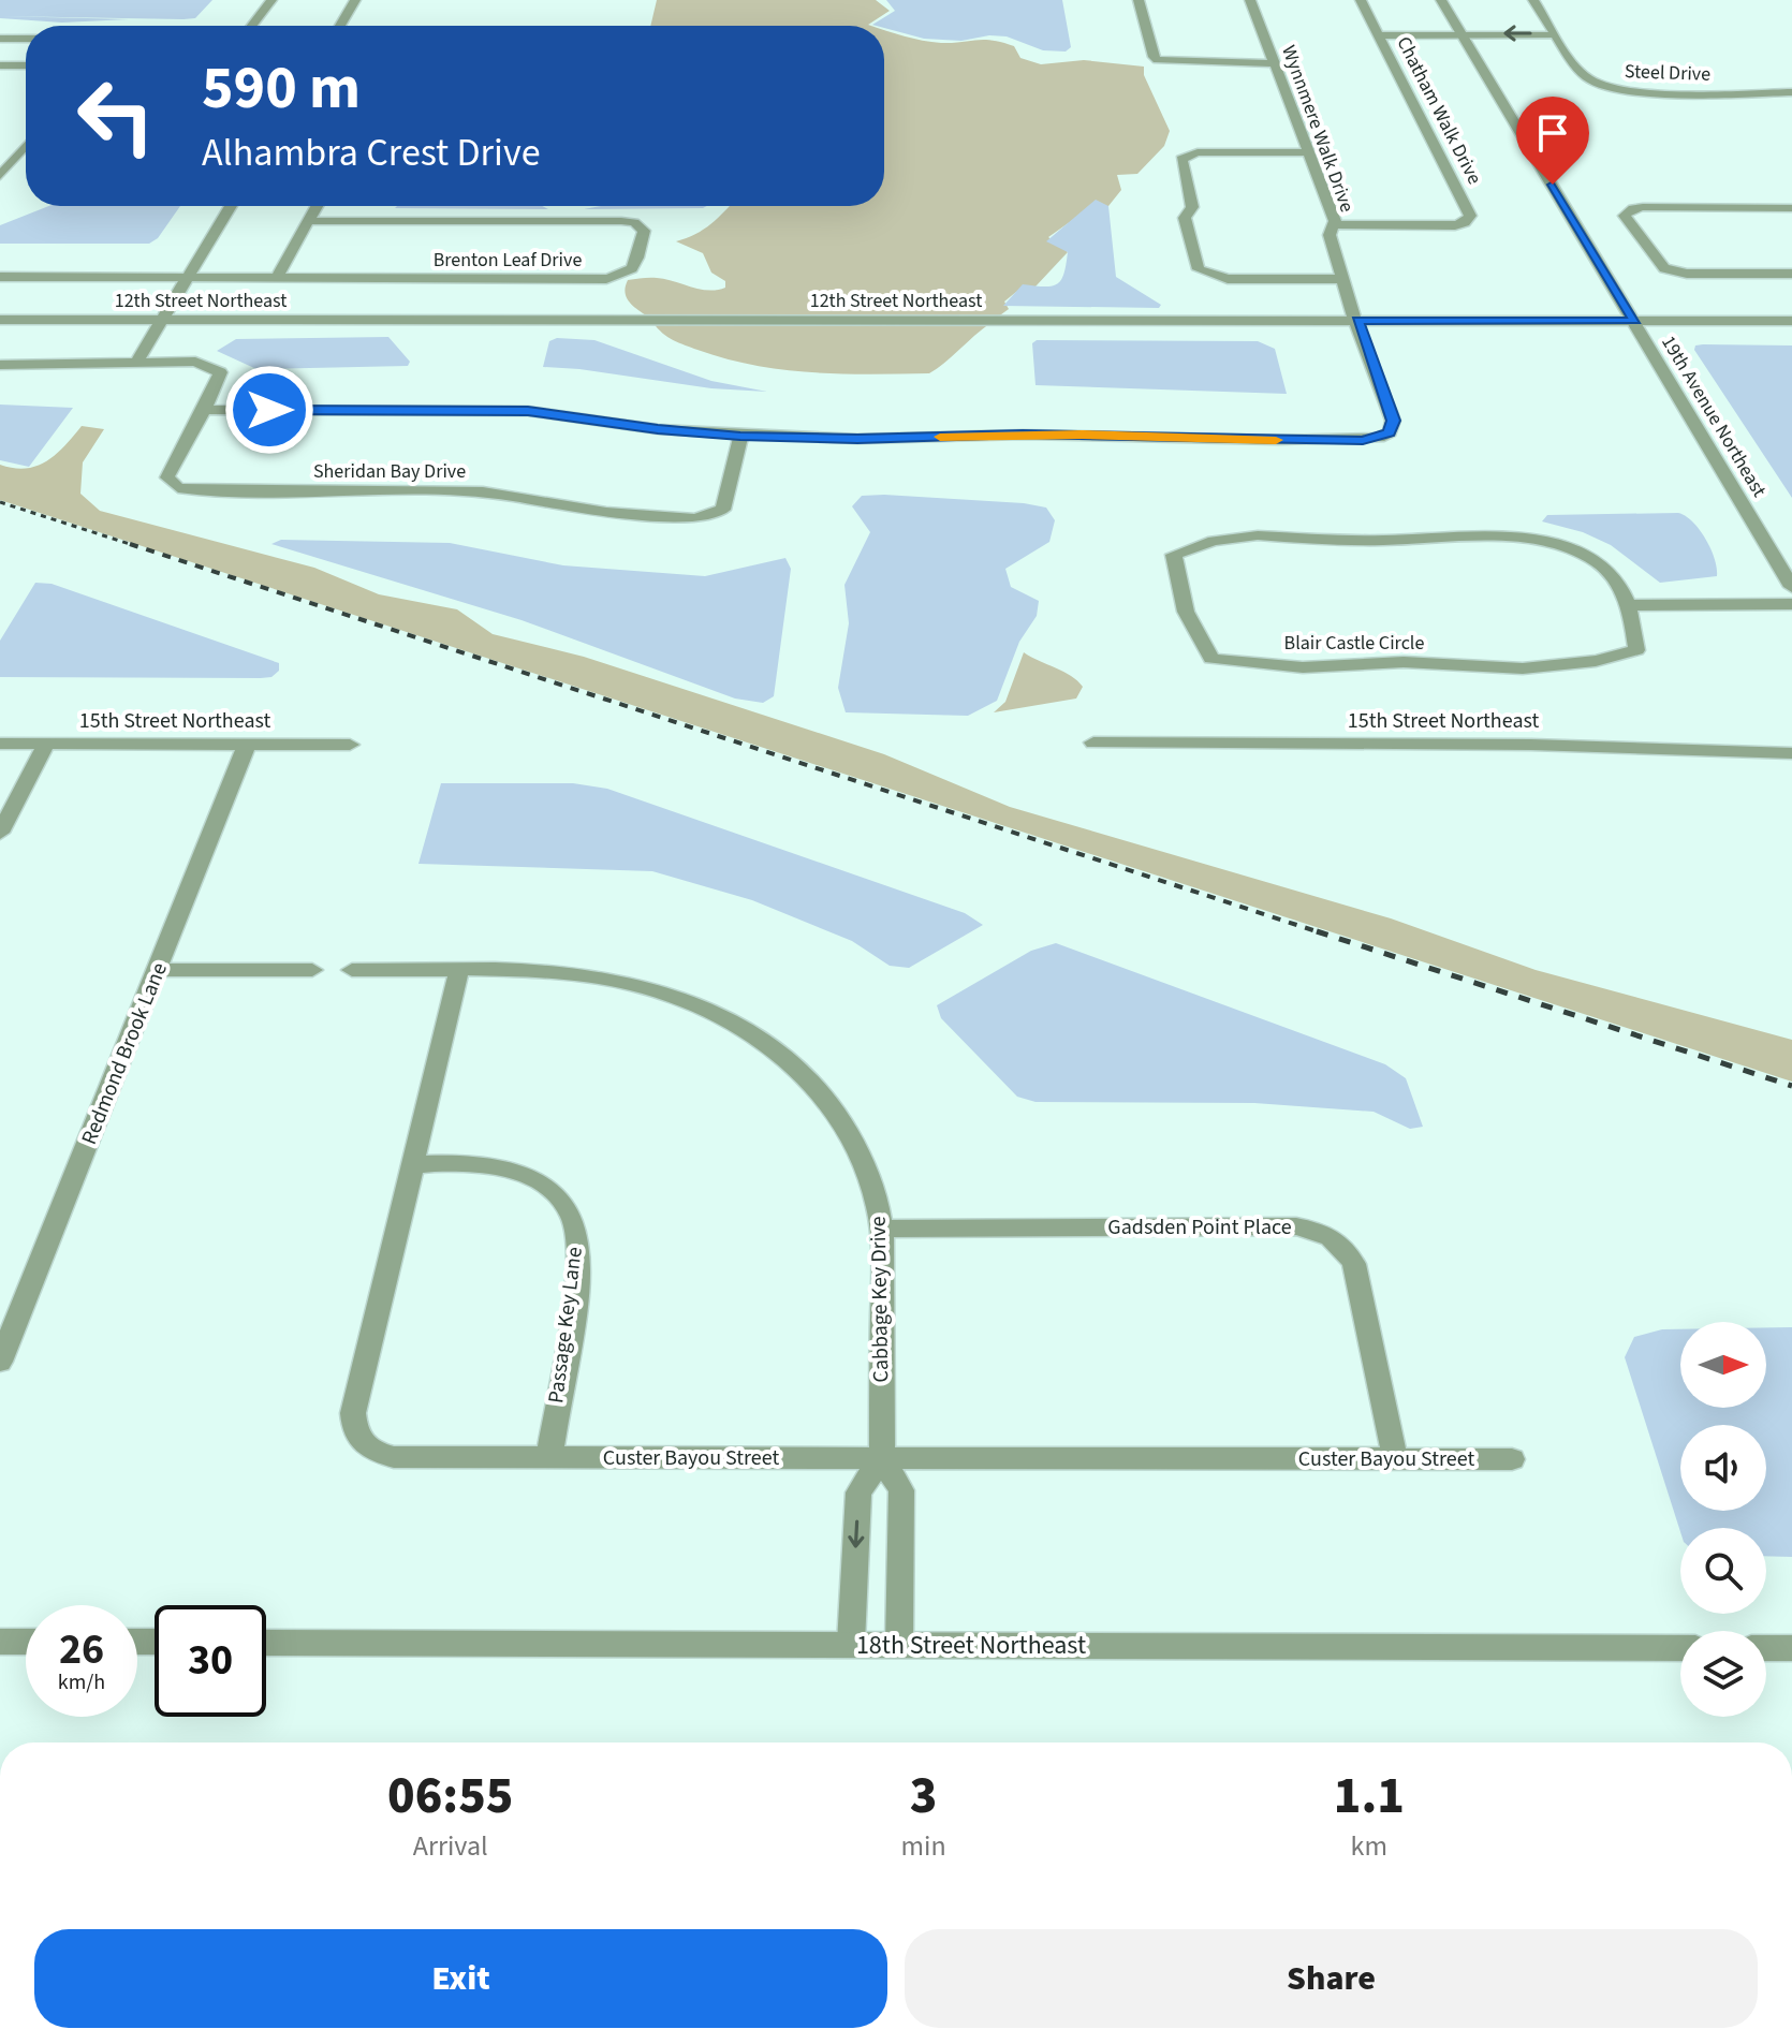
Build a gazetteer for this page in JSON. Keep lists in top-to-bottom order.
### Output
{
  "streets": {
    "street": [
      "Steel Drive",
      "Chatham Walk Drive",
      "Wynnmere Walk Drive",
      "Brenton Leaf Drive",
      "12th Street Northeast",
      "19th Avenue Northeast",
      "Sheridan Bay Drive",
      "Blair Castle Circle",
      "15th Street Northeast",
      "Redmond Brook Lane",
      "Gadsden Point Place",
      "Cabbage Key Drive",
      "Passage Key Lane",
      "Custer Bayou Street",
      "18th Street Northeast"
    ]
  },
  "crossings": [
    ["Steel Drive", "Chatham Walk Drive"],
    ["Chatham Walk Drive", "Wynnmere Walk Drive"],
    ["Chatham Walk Drive", "19th Avenue Northeast"],
    ["Wynnmere Walk Drive", "12th Street Northeast"],
    ["Wynnmere Walk Drive", "Sheridan Bay Drive"],
    ["12th Street Northeast", "19th Avenue Northeast"],
    ["15th Street Northeast", "Redmond Brook Lane"],
    ["Gadsden Point Place", "Cabbage Key Drive"],
    ["Gadsden Point Place", "Custer Bayou Street"],
    ["Cabbage Key Drive", "Custer Bayou Street"],
    ["Cabbage Key Drive", "18th Street Northeast"],
    ["Passage Key Lane", "Custer Bayou Street"]
  ],
  "north": "right",
  "page": {
    "turn": ["590 m", "Alhambra Crest Drive"],
    "speed": "26 km/h",
    "limit": "30",
    "eta": [
      "06:55",
      "Arrival",
      "3",
      "min",
      "1.1",
      "km"
    ],
    "buttons": ["Exit", "Share"]
  }
}
